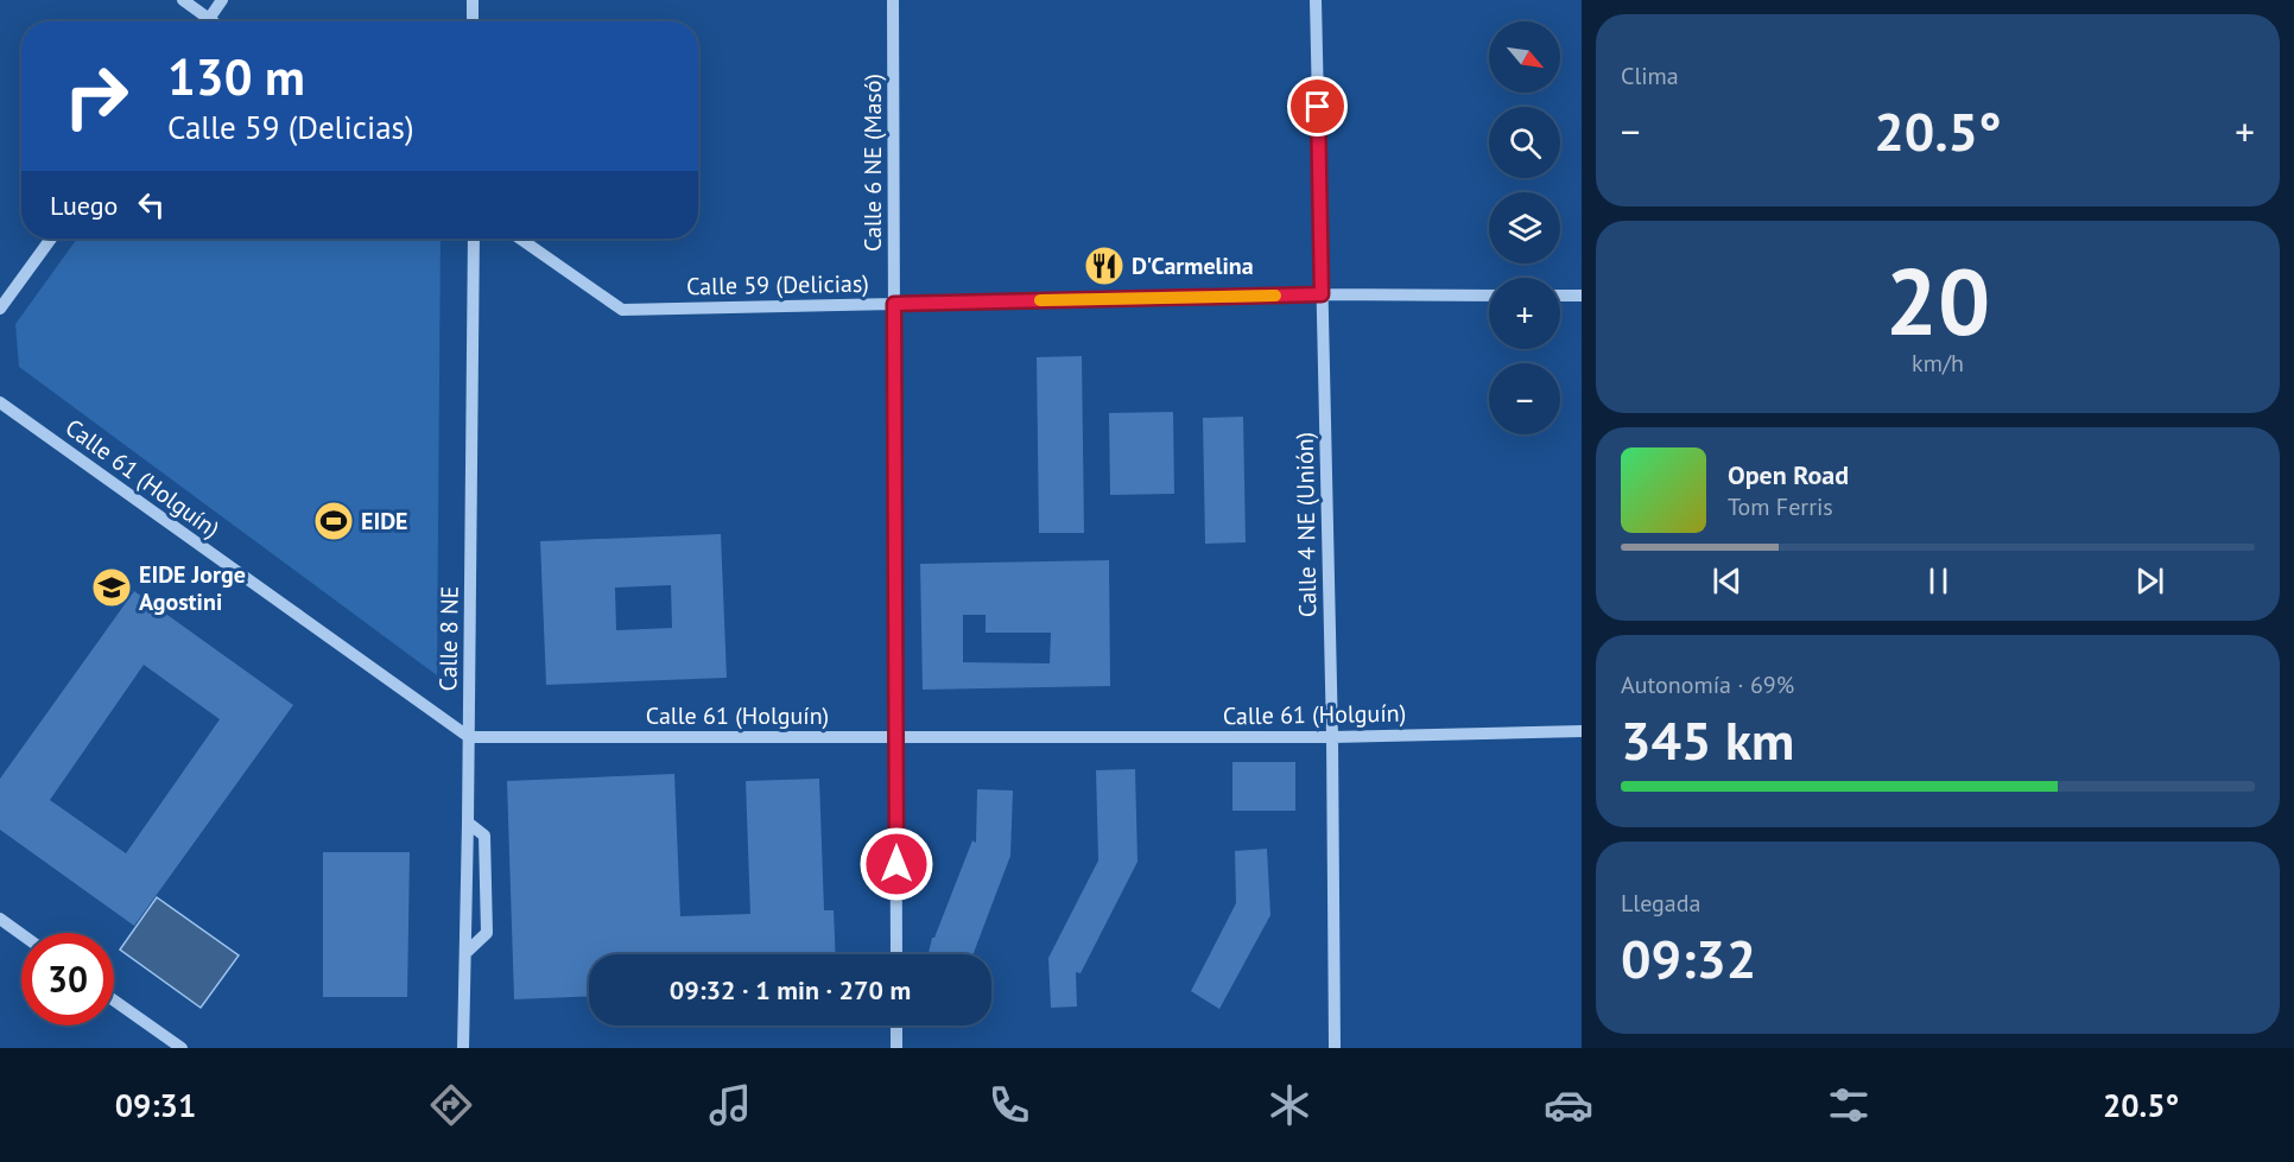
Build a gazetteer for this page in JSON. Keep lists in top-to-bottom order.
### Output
{
  "streets": {
    "street": [
      "Calle 6 NE (Masó)",
      "Calle 59 (Delicias)",
      "Calle 61 (Holguín)",
      "Calle 4 NE (Unión)",
      "Calle 8 NE"
    ]
  },
  "crossings": [
    ["Calle 6 NE (Masó)", "Calle 59 (Delicias)"],
    ["Calle 6 NE (Masó)", "Calle 61 (Holguín)"],
    ["Calle 59 (Delicias)", "Calle 4 NE (Unión)"],
    ["Calle 61 (Holguín)", "Calle 4 NE (Unión)"],
    ["Calle 61 (Holguín)", "Calle 8 NE"]
  ],
  "places": {
    "restaurant": ["D'Carmelina"],
    "sports": ["EIDE"],
    "school or university": ["EIDE Jorge Agostini"]
  },
  "north": "bottom right",
  "page": {
    "tile": [
      "Clima",
      ["20", "km/h"],
      ["Autonomía · 69%", "345 km"],
      ["Llegada", "09:32"]
    ],
    "map_buttons": ["+", "−"],
    "turn": ["130 m", "Calle 59 (Delicias)"],
    "heat": ["−", "20.5°", "+"],
    "then": "Luego",
    "song": ["Open Road", "Tom Ferris"],
    "limit": "30",
    "trip": "09:32 · 1 min · 270 m",
    "tabs": ["09:31", "20.5°"]
  }
}
